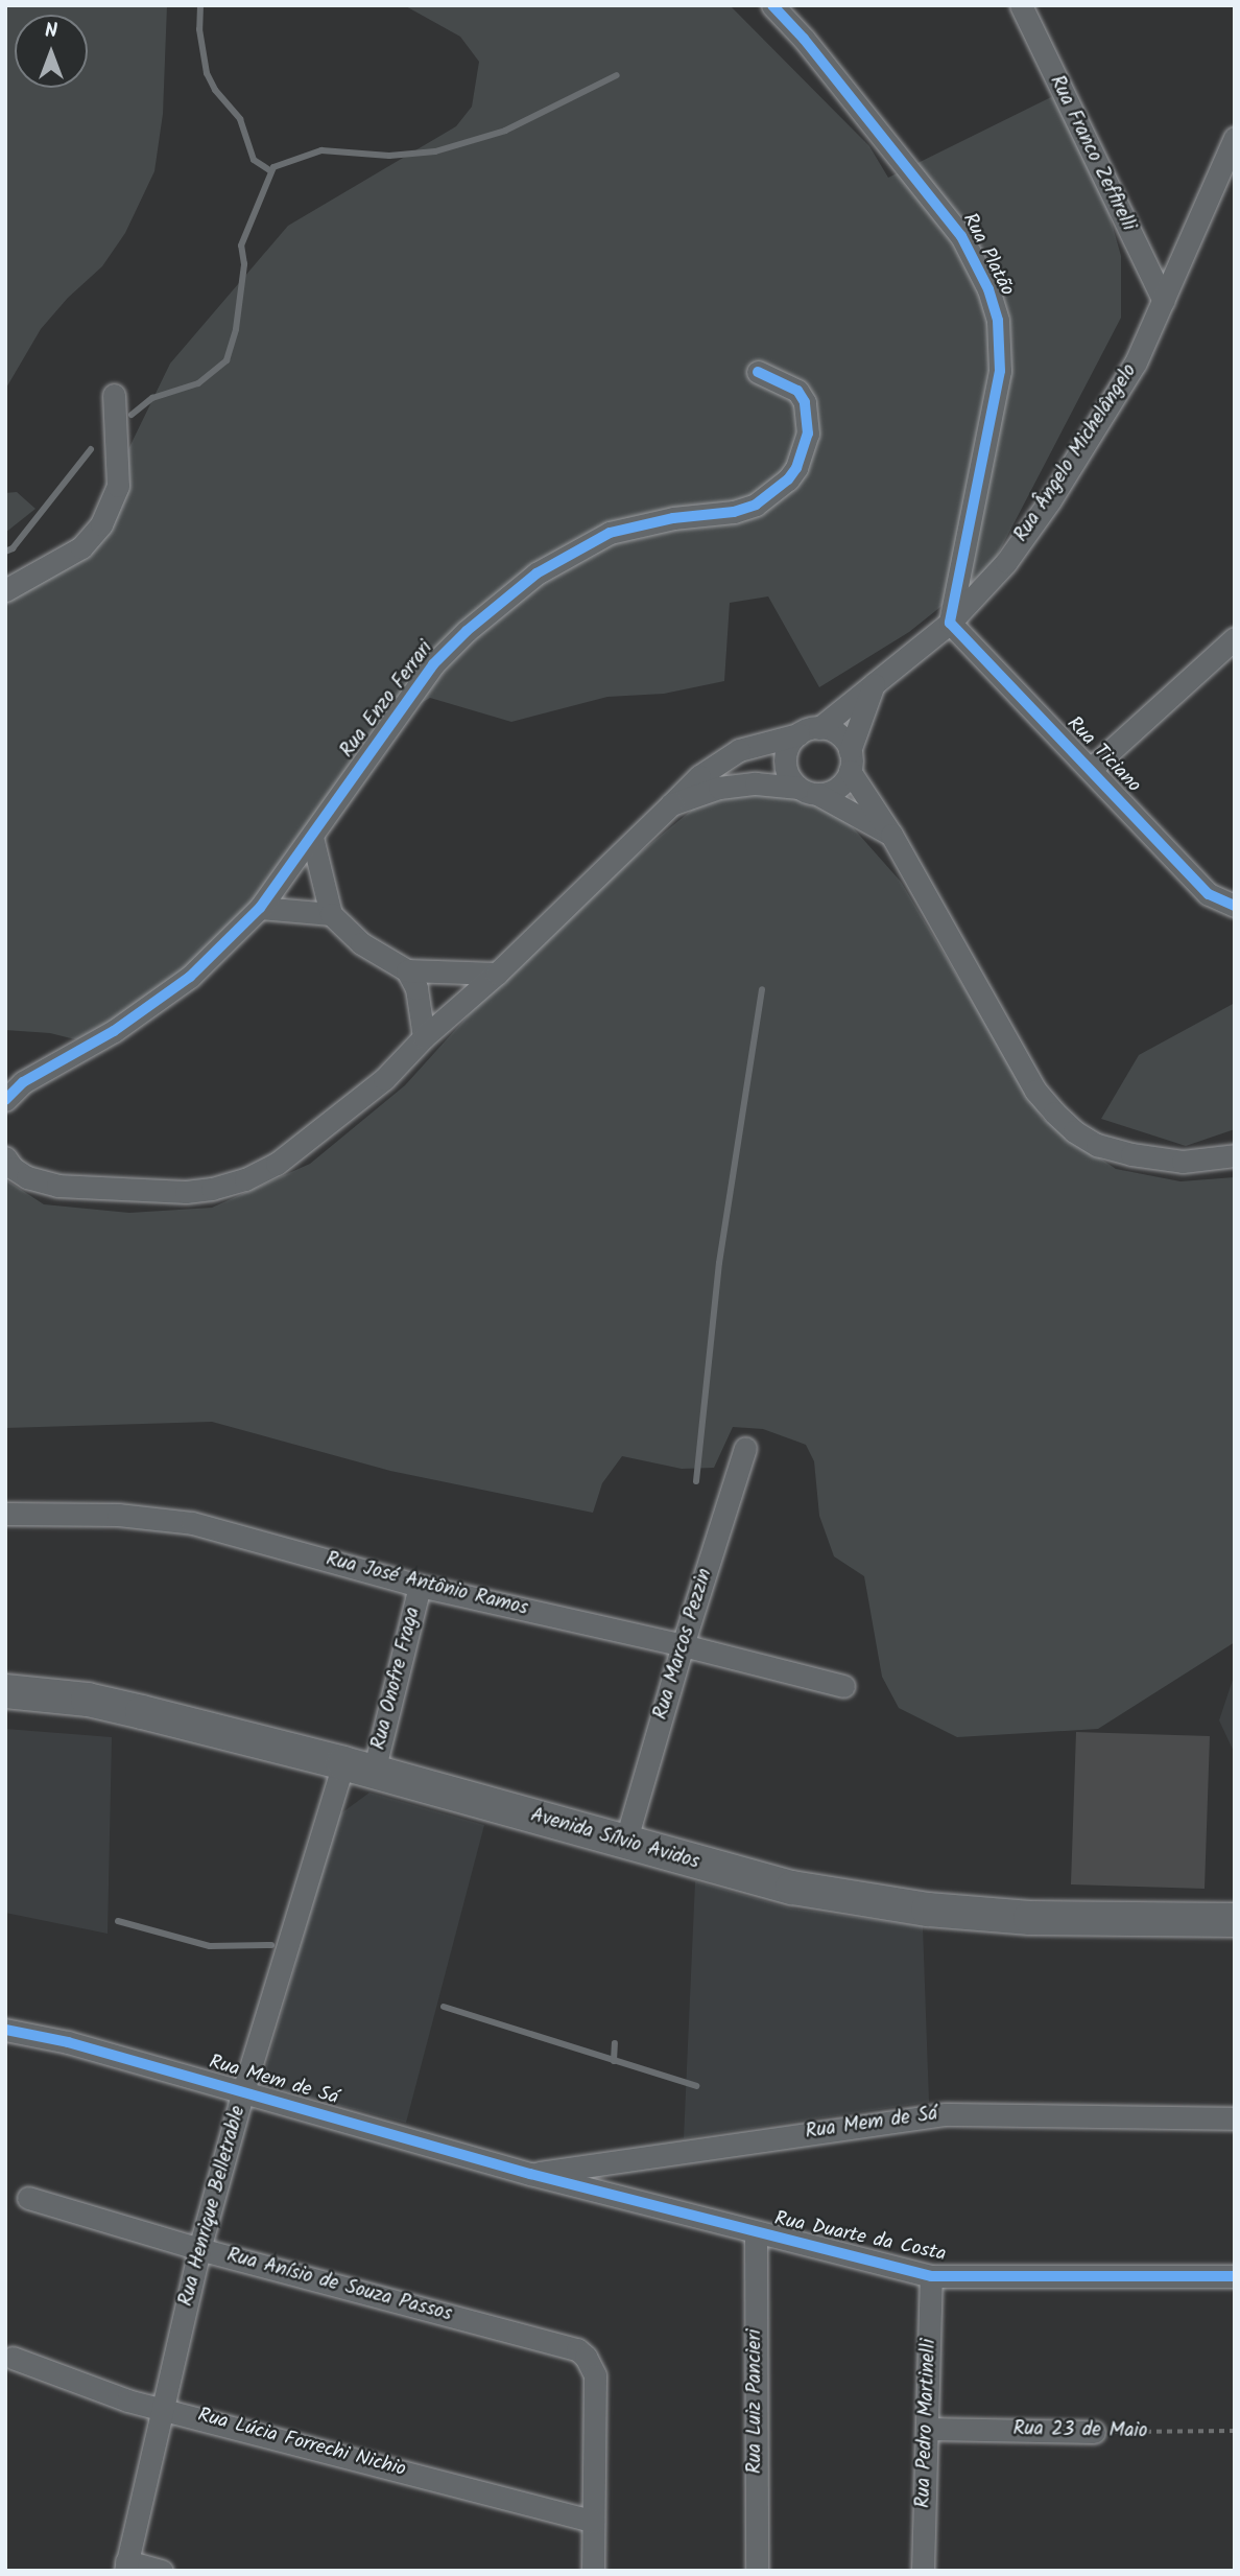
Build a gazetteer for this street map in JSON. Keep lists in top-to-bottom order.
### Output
{
  "streets": {
    "main road": ["Avenida Sílvio Avidos"],
    "street": [
      "Rua Franco Zeffirelli",
      "Rua Platão",
      "Rua Ângelo Michelângelo",
      "Rua Enzo Ferrari",
      "Rua Ticiano",
      "Rua José Antônio Ramos",
      "Rua Marcos Pezzin",
      "Rua Onofre Fraga",
      "Rua Mem de Sá",
      "Rua Henrique Belletrable",
      "Rua Duarte da Costa",
      "Rua Anísio de Souza Passos",
      "Rua Luiz Pancieri",
      "Rua Pedro Martinelli",
      "Rua 23 de Maio",
      "Rua Lúcia Forrechi Nichio"
    ]
  },
  "crossings": [
    ["Rua Franco Zeffirelli", "Rua Ângelo Michelângelo"],
    ["Rua Platão", "Rua Ângelo Michelângelo"],
    ["Rua Platão", "Rua Ticiano"],
    ["Rua Ângelo Michelângelo", "Rua Ticiano"],
    ["Rua José Antônio Ramos", "Rua Marcos Pezzin"],
    ["Rua José Antônio Ramos", "Rua Onofre Fraga"],
    ["Rua Marcos Pezzin", "Avenida Sílvio Avidos"],
    ["Rua Onofre Fraga", "Avenida Sílvio Avidos"],
    ["Rua Onofre Fraga", "Rua Henrique Belletrable"],
    ["Avenida Sílvio Avidos", "Rua Henrique Belletrable"],
    ["Rua Mem de Sá", "Rua Henrique Belletrable"],
    ["Rua Mem de Sá", "Rua Duarte da Costa"],
    ["Rua Henrique Belletrable", "Rua Anísio de Souza Passos"],
    ["Rua Henrique Belletrable", "Rua Lúcia Forrechi Nichio"],
    ["Rua Duarte da Costa", "Rua Luiz Pancieri"],
    ["Rua Duarte da Costa", "Rua Pedro Martinelli"],
    ["Rua Anísio de Souza Passos", "Rua Lúcia Forrechi Nichio"],
    ["Rua Pedro Martinelli", "Rua 23 de Maio"]
  ],
  "north": "top"
}
